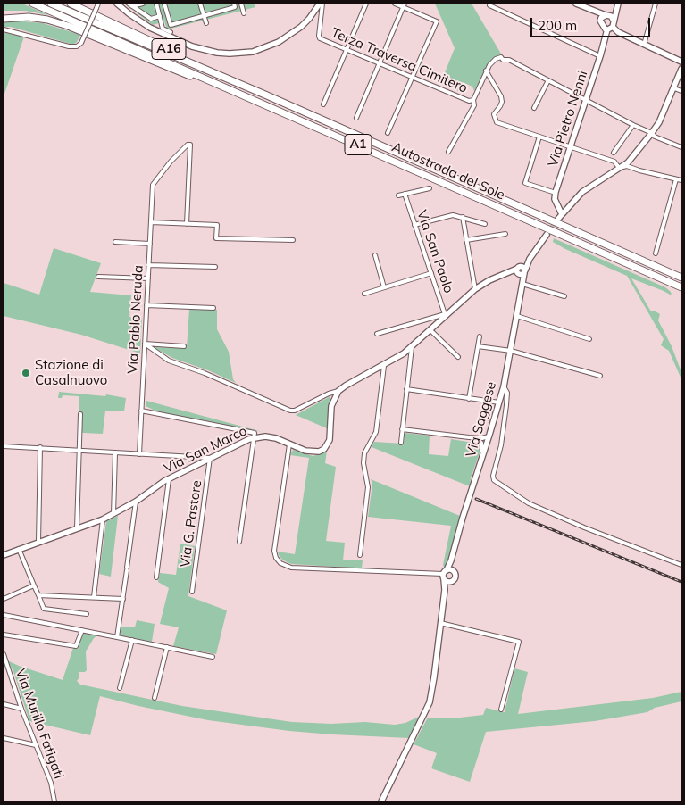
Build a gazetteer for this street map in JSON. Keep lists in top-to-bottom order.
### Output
{
  "streets": {
    "highway": ["A16", "A1", "Autostrada del Sole"],
    "main road": ["Via Pietro Nenni", "Via Saggese", "Via San Marco"],
    "street": [
      "Terza Traversa Cimitero",
      "Via San Paolo",
      "Via Pablo Neruda",
      "Via G. Pastore",
      "Via Murillo Fatigati"
    ]
  },
  "crossings": [
    ["A16", "Autostrada del Sole"],
    ["Via San Marco", "Via G. Pastore"]
  ],
  "places": ["Stazione di Casalnuovo"],
  "scale_bar": "200 m"
}
